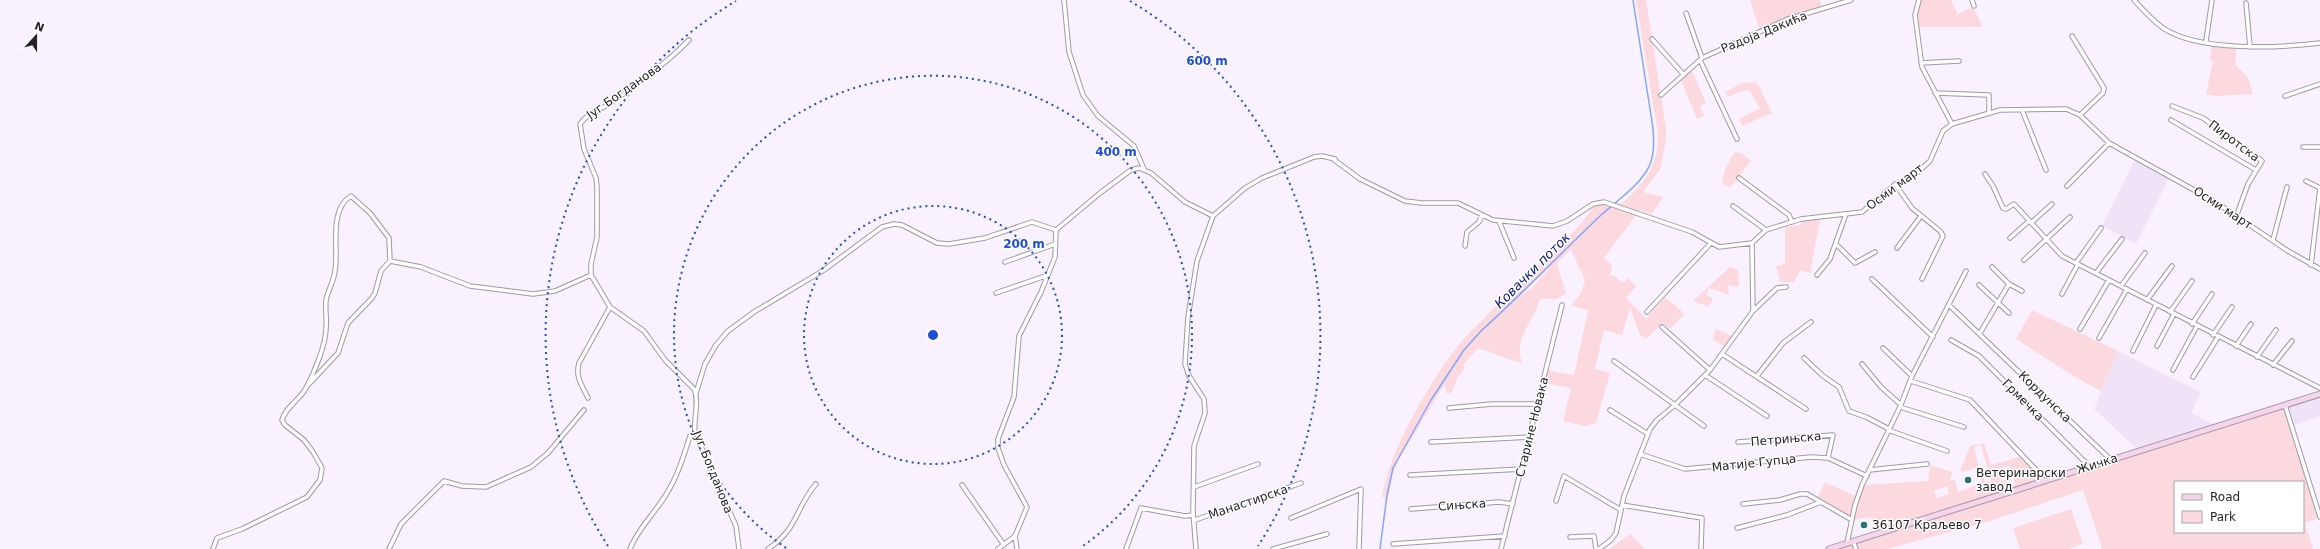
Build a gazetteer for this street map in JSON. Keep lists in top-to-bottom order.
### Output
{
  "streets": {
    "main road": ["Жичка"],
    "street": [
      "Радоја Дакића",
      "Југ Богданова",
      "Пиротска",
      "Осми март",
      "Кордунска",
      "Грмечка",
      "Старине Новака",
      "Петрињска",
      "Матије Гупца",
      "Манастирска",
      "Сињска"
    ]
  },
  "crossings": [
    ["Пиротска", "Осми март"],
    ["Кордунска", "Жичка"],
    ["Грмечка", "Жичка"],
    ["Старине Новака", "Сињска"],
    ["Петрињска", "Матије Гупца"]
  ],
  "water": ["Ковачки поток"],
  "places": ["Ветеринарски завод", "36107 Краљево 7"],
  "legend": ["Road", "Park"],
  "north": "top",
  "rings": ["600 m", "400 m", "200 m"]
}
